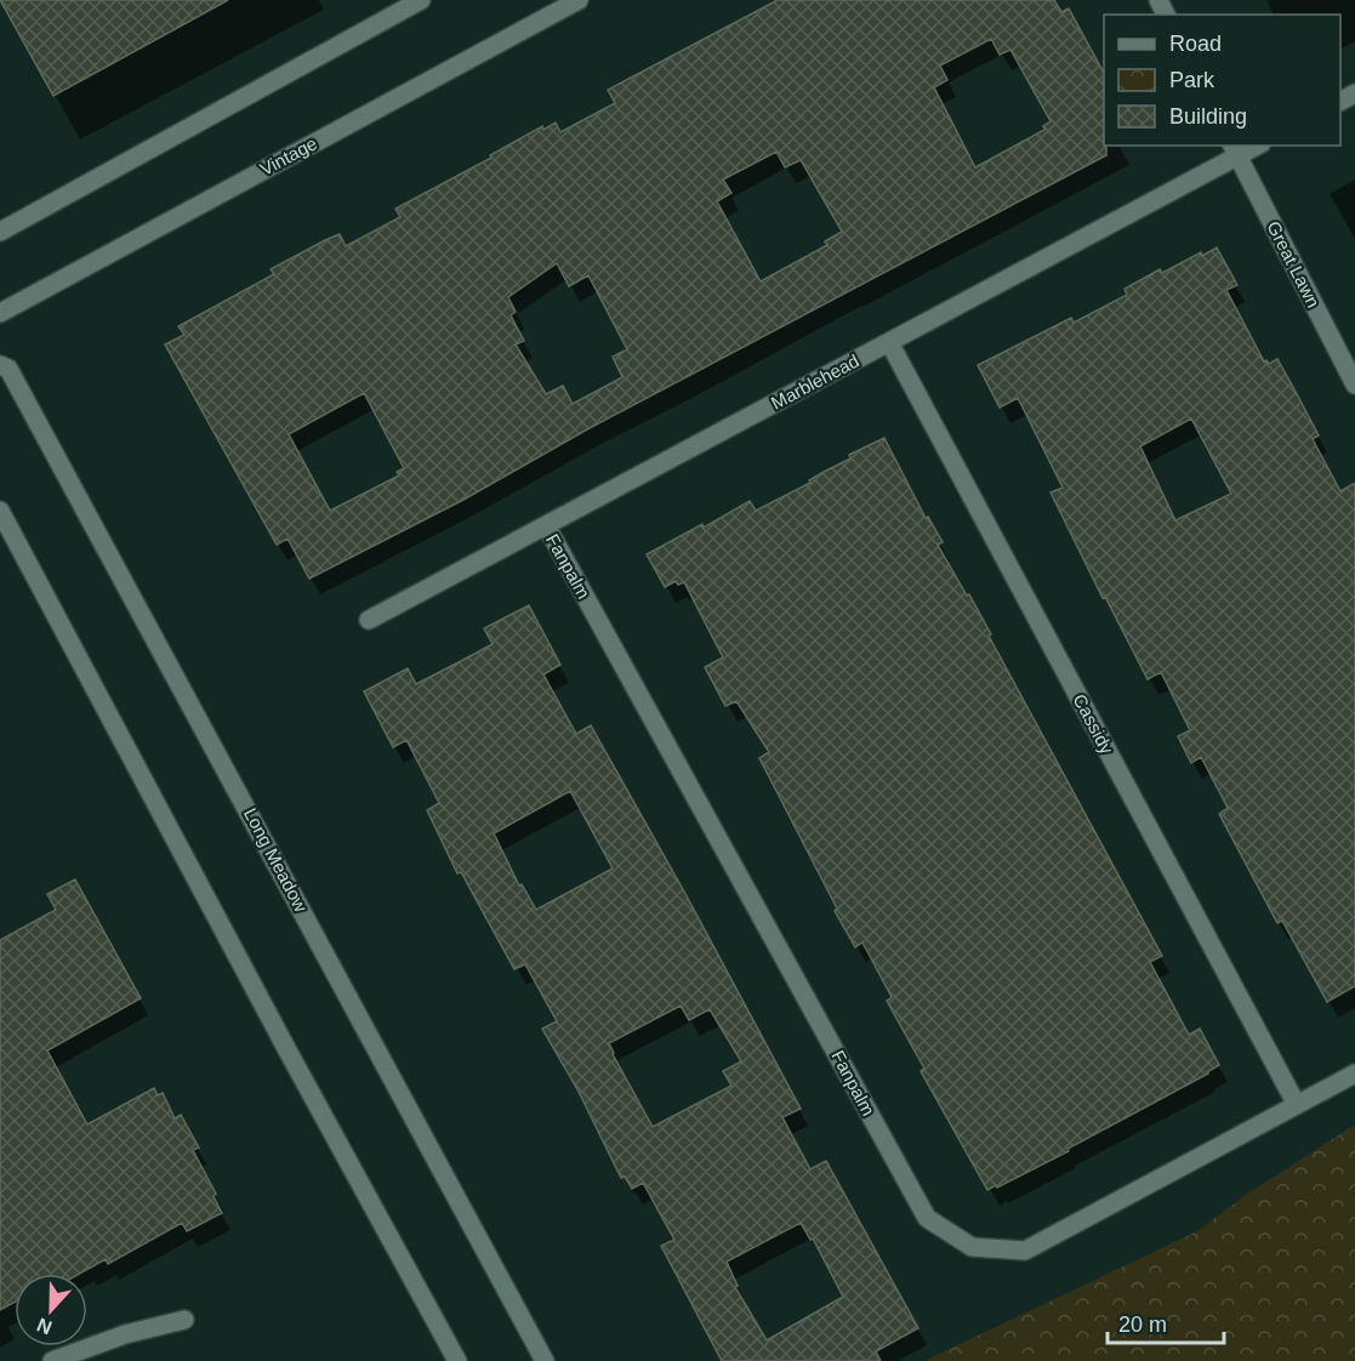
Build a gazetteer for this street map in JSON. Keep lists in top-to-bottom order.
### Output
{
  "streets": {
    "street": [
      "Vintage",
      "Great Lawn",
      "Marblehead",
      "Fanpalm",
      "Cassidy",
      "Long Meadow"
    ]
  },
  "crossings": [
    ["Great Lawn", "Marblehead"],
    ["Marblehead", "Fanpalm"],
    ["Marblehead", "Cassidy"],
    ["Fanpalm", "Cassidy"]
  ],
  "legend": ["Road", "Park", "Building"],
  "scale_bar": "20 m",
  "north": "bottom"
}
